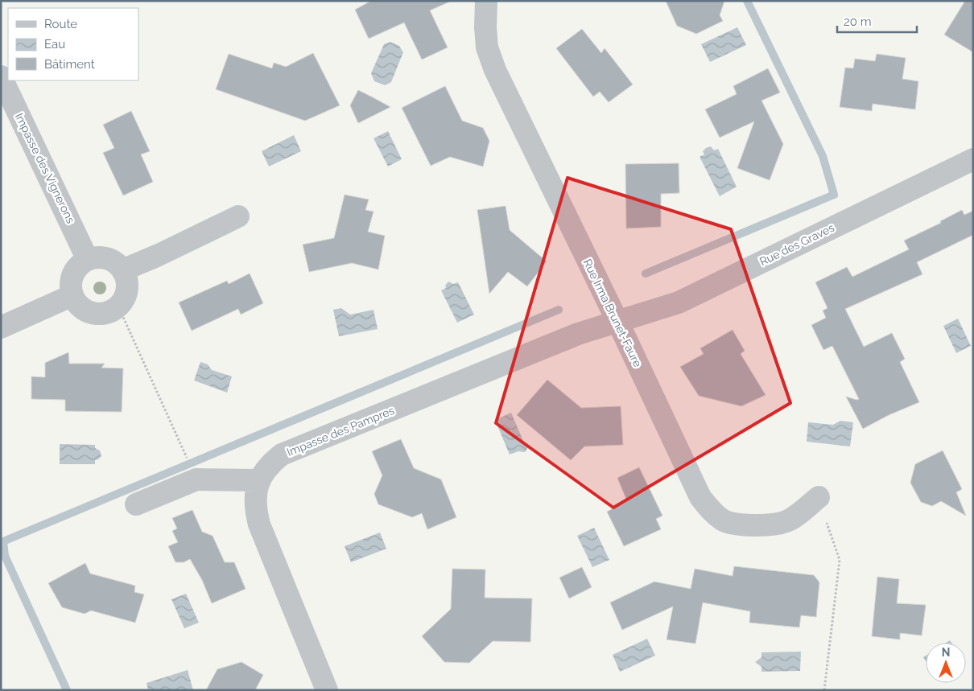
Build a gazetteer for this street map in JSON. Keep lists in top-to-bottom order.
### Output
{
  "streets": {
    "street": [
      "Impasse des Vignerons",
      "Rue des Graves",
      "Rue Irma Brunet-Faure",
      "Impasse des Pampres"
    ]
  },
  "crossings": [
    ["Rue des Graves", "Rue Irma Brunet-Faure"],
    ["Rue des Graves", "Impasse des Pampres"],
    ["Rue Irma Brunet-Faure", "Impasse des Pampres"]
  ],
  "legend": ["Route", "Eau", "Bâtiment"],
  "scale_bar": "20 m",
  "north": "top"
}
